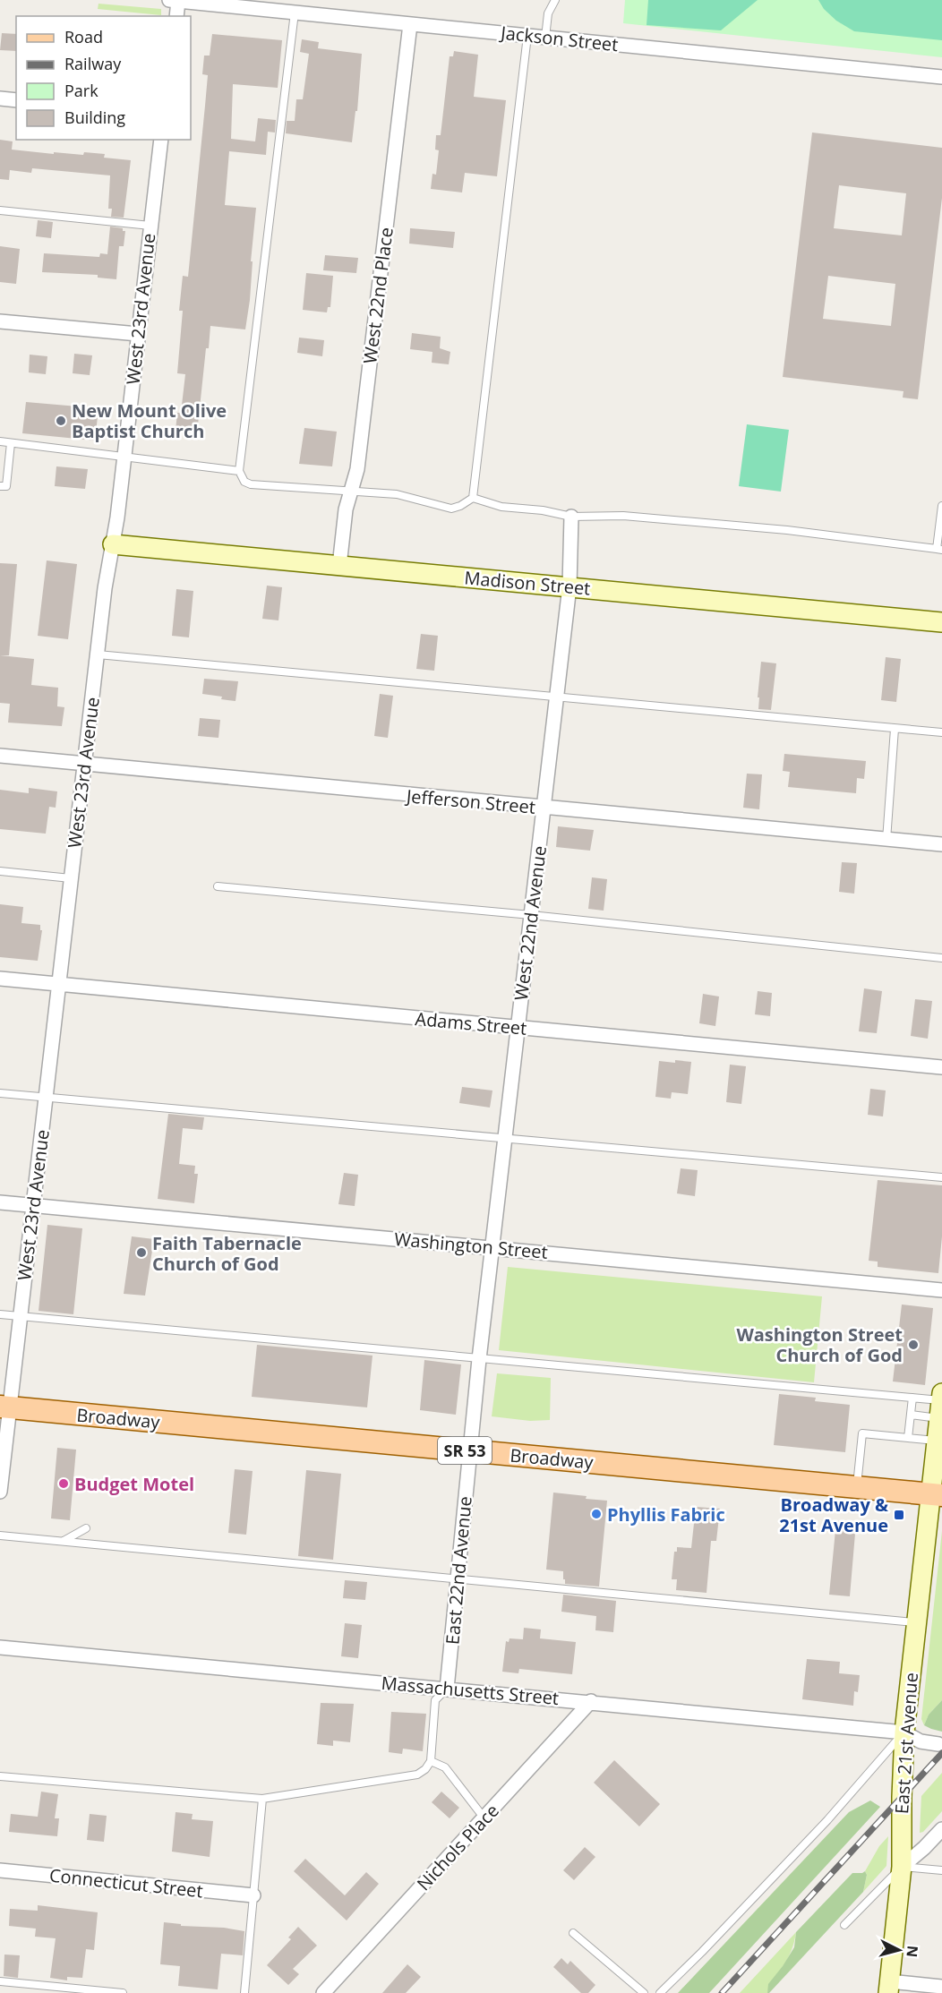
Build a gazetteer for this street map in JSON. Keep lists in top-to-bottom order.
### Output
{
  "streets": {
    "main road": ["Broadway", "SR 53"],
    "street": [
      "Jackson Street",
      "West 22nd Place",
      "West 23rd Avenue",
      "Madison Street",
      "Jefferson Street",
      "West 22nd Avenue",
      "Adams Street",
      "Washington Street",
      "East 22nd Avenue",
      "Massachusetts Street",
      "East 21st Avenue",
      "Nichols Place",
      "Connecticut Street"
    ]
  },
  "crossings": [
    ["Jackson Street", "West 22nd Place"],
    ["West 22nd Place", "Madison Street"],
    ["West 23rd Avenue", "Madison Street"],
    ["West 23rd Avenue", "Jefferson Street"],
    ["West 23rd Avenue", "Adams Street"],
    ["West 23rd Avenue", "Washington Street"],
    ["West 23rd Avenue", "Broadway"],
    ["Madison Street", "West 22nd Avenue"],
    ["Jefferson Street", "West 22nd Avenue"],
    ["West 22nd Avenue", "Adams Street"],
    ["West 22nd Avenue", "Washington Street"],
    ["West 22nd Avenue", "Broadway"],
    ["West 22nd Avenue", "East 22nd Avenue"],
    ["Broadway", "East 22nd Avenue"],
    ["Broadway", "East 21st Avenue"],
    ["East 22nd Avenue", "Massachusetts Street"],
    ["Massachusetts Street", "East 21st Avenue"],
    ["Massachusetts Street", "Nichols Place"]
  ],
  "places": {
    "other": [
      "New Mount Olive Baptist Church",
      "Faith Tabernacle Church of God",
      "Washington Street Church of God",
      "Budget Motel",
      "Phyllis Fabric"
    ],
    "transit": ["Broadway & 21st Avenue"]
  },
  "legend": [
    "Road",
    "Railway",
    "Park",
    "Building"
  ],
  "north": "right"
}
